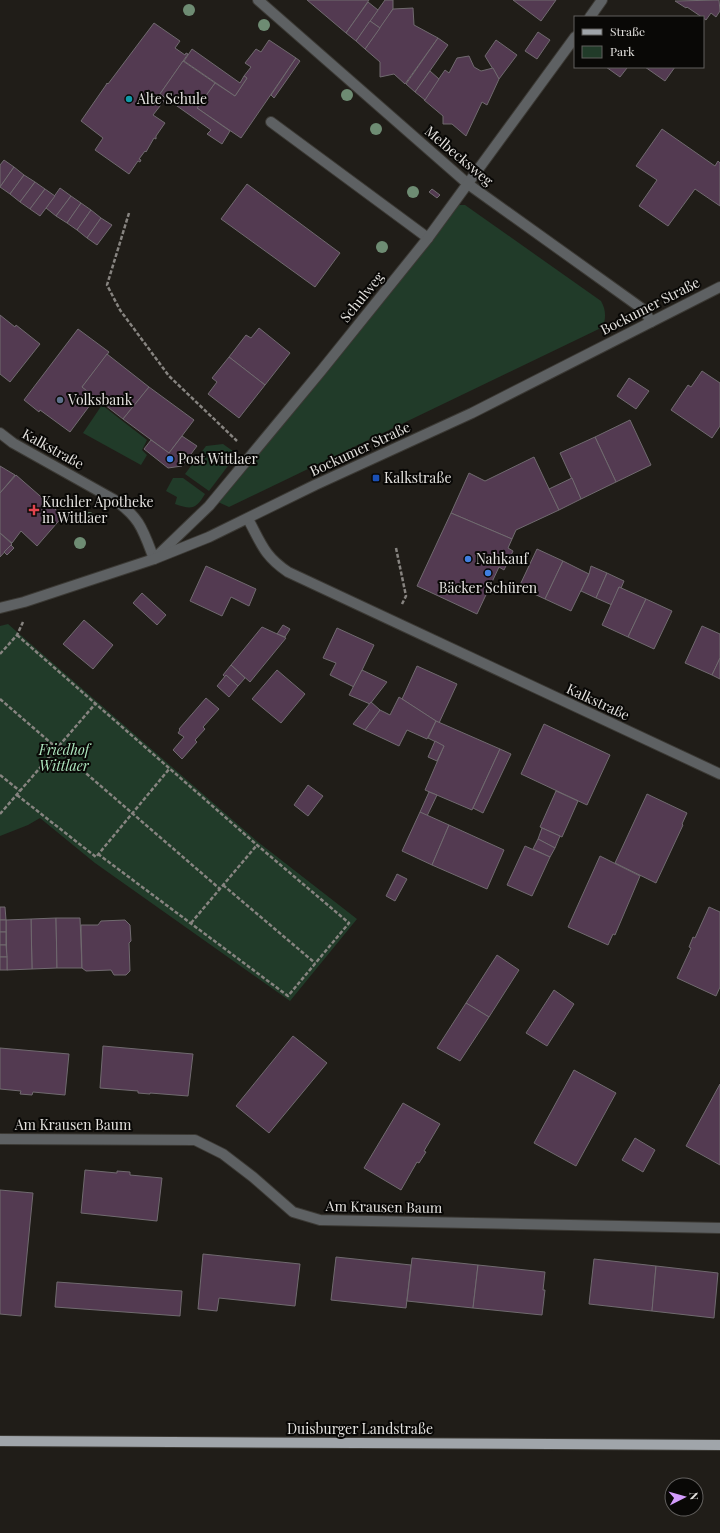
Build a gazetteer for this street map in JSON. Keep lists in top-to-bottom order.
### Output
{
  "streets": {
    "main road": ["Duisburger Landstraße"],
    "street": [
      "Melbecksweg",
      "Schulweg",
      "Bockumer Straße",
      "Kalkstraße",
      "Am Krausen Baum"
    ]
  },
  "crossings": [
    ["Melbecksweg", "Schulweg"],
    ["Melbecksweg", "Bockumer Straße"],
    ["Schulweg", "Bockumer Straße"],
    ["Schulweg", "Kalkstraße"],
    ["Bockumer Straße", "Kalkstraße"]
  ],
  "parks": ["Friedhof Wittlaer"],
  "places": {
    "other": [
      "Alte Schule",
      "Volksbank",
      "Post Wittlaer",
      "Nahkauf",
      "Bäcker Schüren"
    ],
    "transit": ["Kalkstraße"],
    "health": ["Kuchler Apotheke in Wittlaer"]
  },
  "legend": ["Straße", "Park"],
  "north": "right"
}
